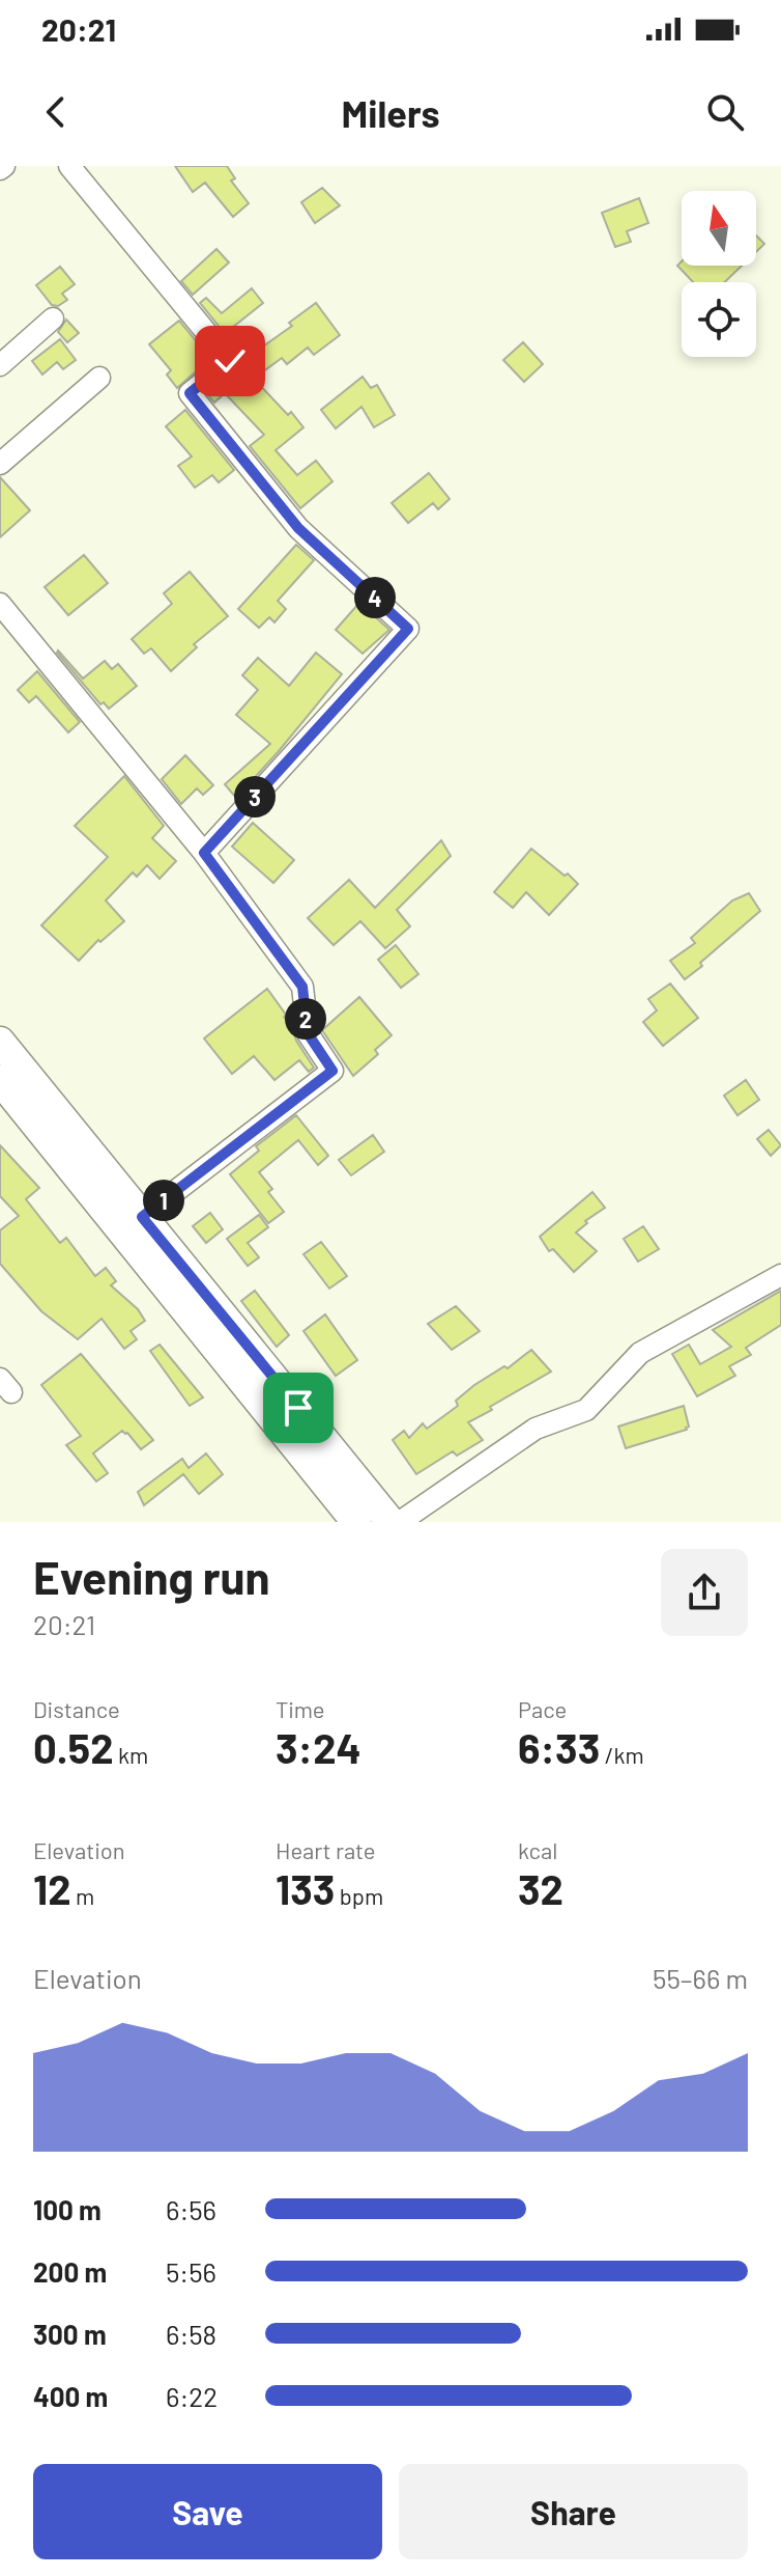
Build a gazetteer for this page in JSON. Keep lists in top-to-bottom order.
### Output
{
  "north": "top",
  "page": {
    "status": "20:21",
    "header": "Milers",
    "pins": [
      "4",
      "3",
      "2",
      "1"
    ],
    "heading": ["Evening run", "20:21"],
    "stats": [
      ["Distance", "0.52 km"],
      ["Time", "3:24"],
      ["Pace", "6:33 /km"],
      ["Elevation", "12 m"],
      ["Heart rate", "133 bpm"],
      ["kcal", "32"]
    ],
    "chart": ["Elevation", "55–66 m"],
    "list": [
      {
        "name": "100 m",
        "note": "6:56"
      },
      {
        "name": "200 m",
        "note": "5:56"
      },
      {
        "name": "300 m",
        "note": "6:58"
      },
      {
        "name": "400 m",
        "note": "6:22"
      }
    ],
    "buttons": ["Save", "Share"]
  }
}
